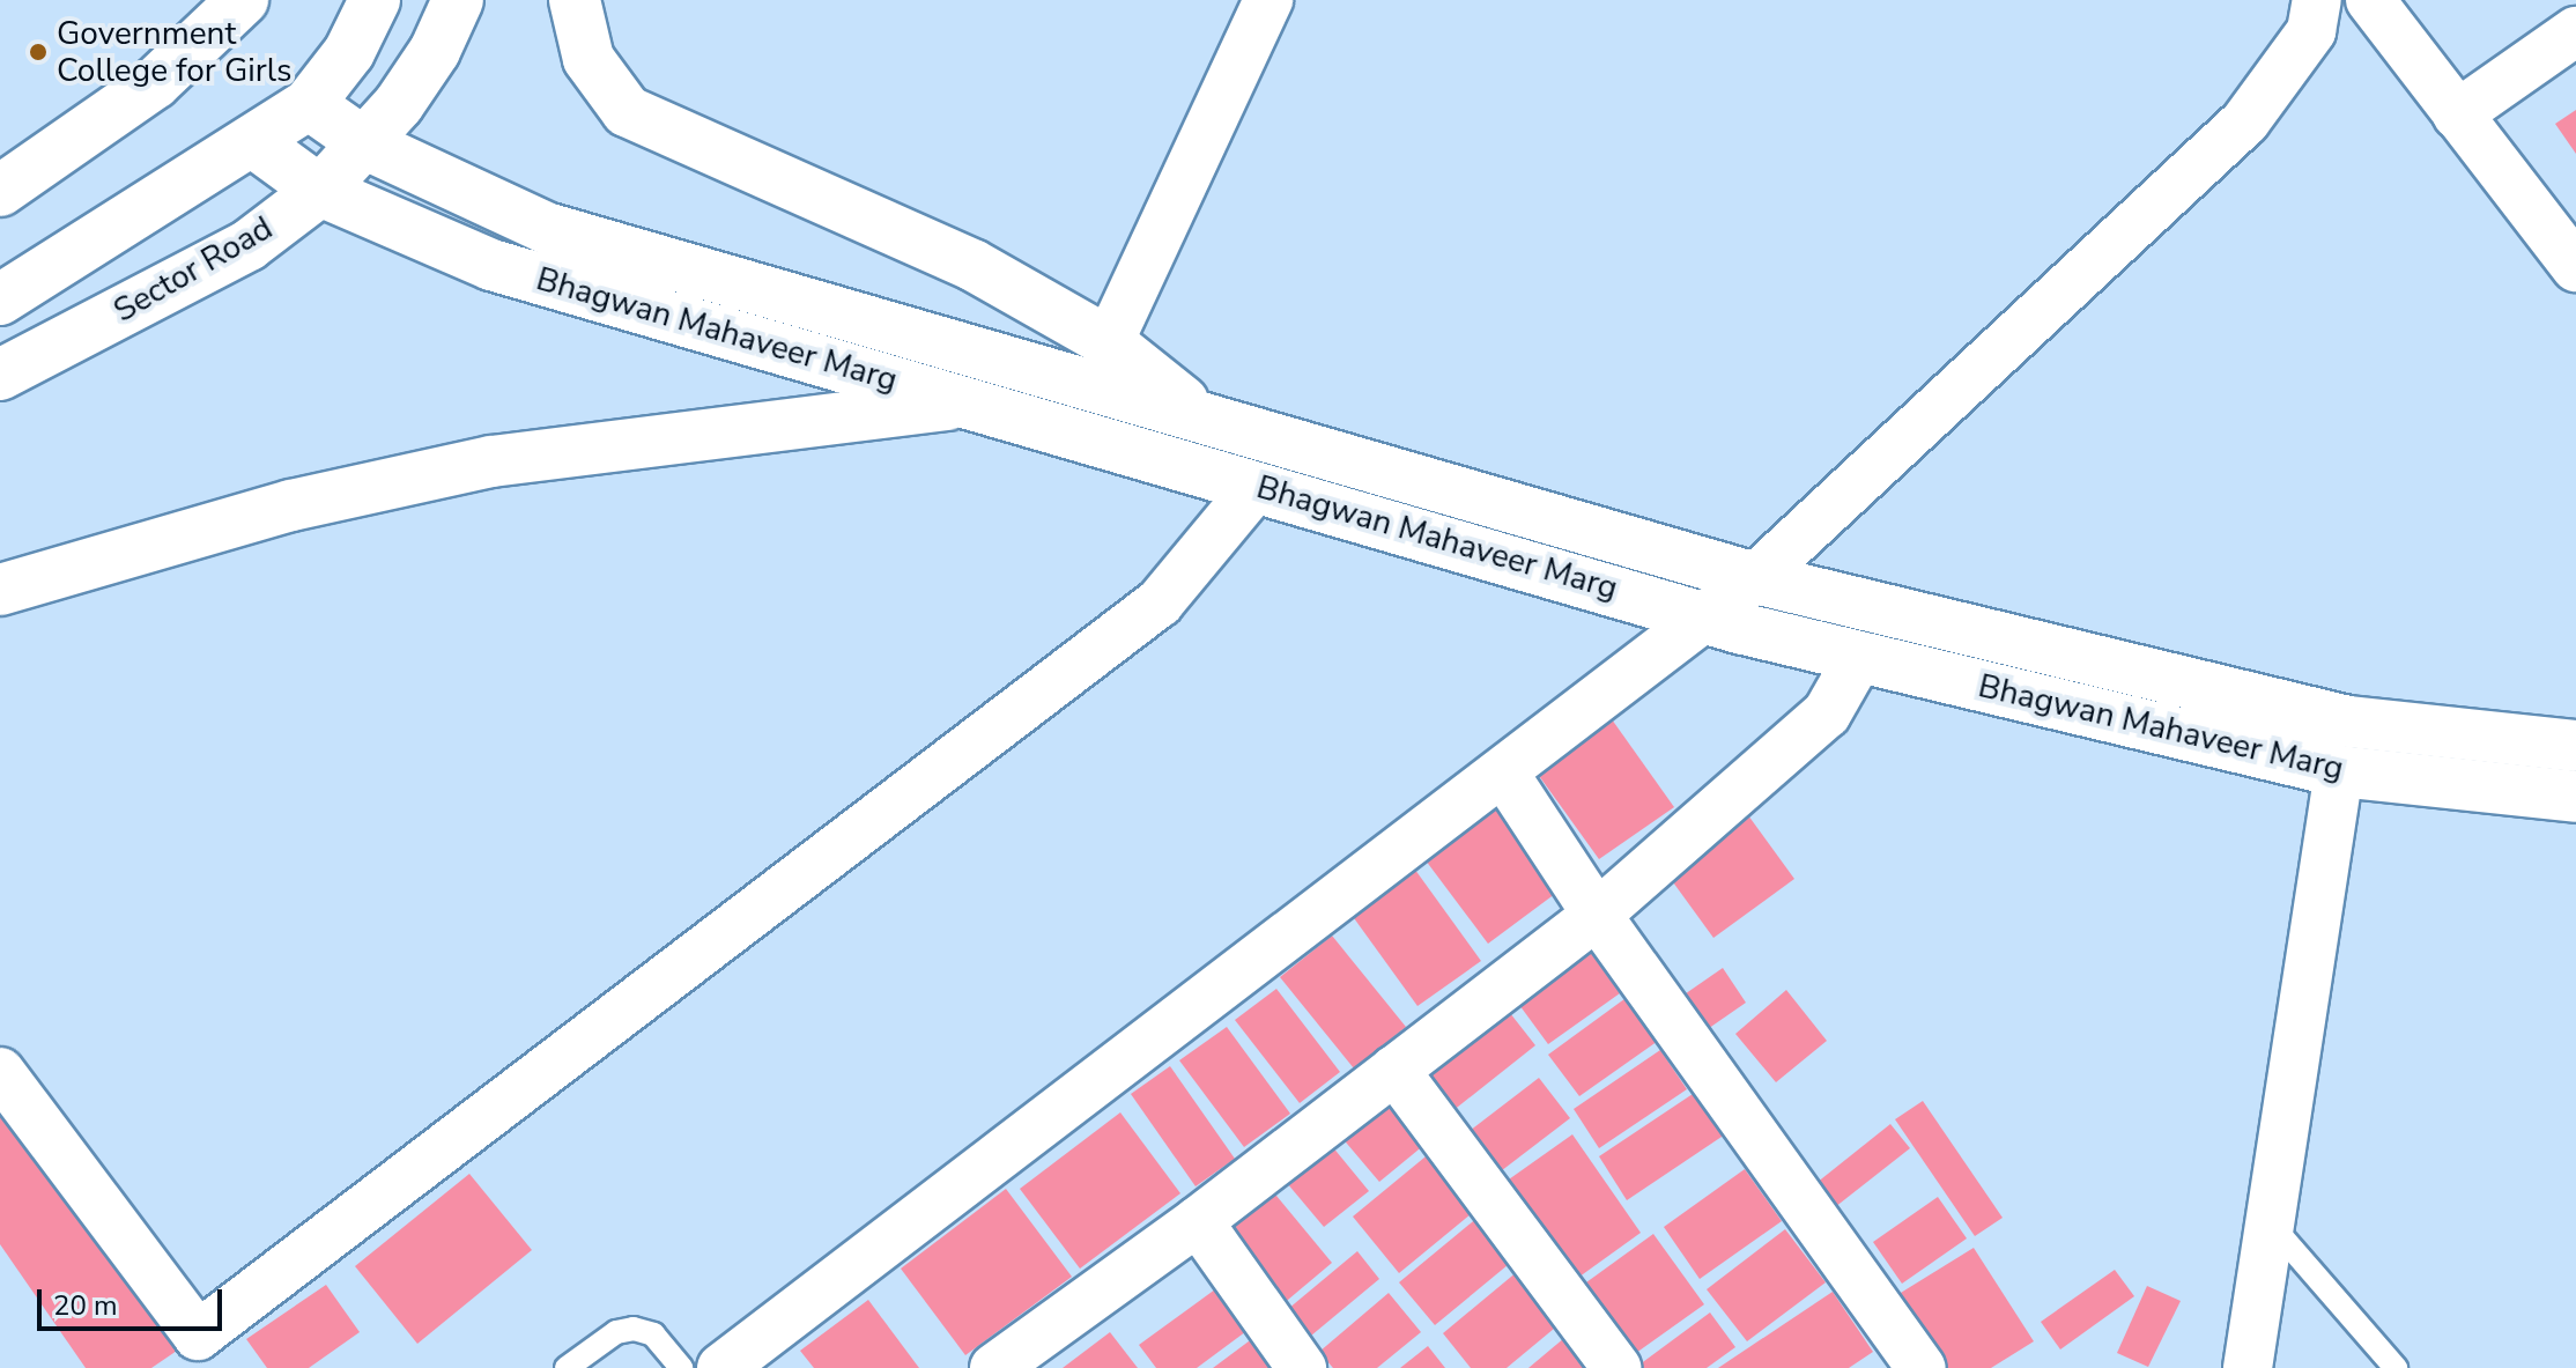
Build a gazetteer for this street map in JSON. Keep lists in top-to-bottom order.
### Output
{
  "streets": {
    "street": ["Sector Road", "Bhagwan Mahaveer Marg"]
  },
  "crossings": [
    ["Sector Road", "Bhagwan Mahaveer Marg"]
  ],
  "places": ["Government College for Girls"],
  "scale_bar": "20 m"
}
